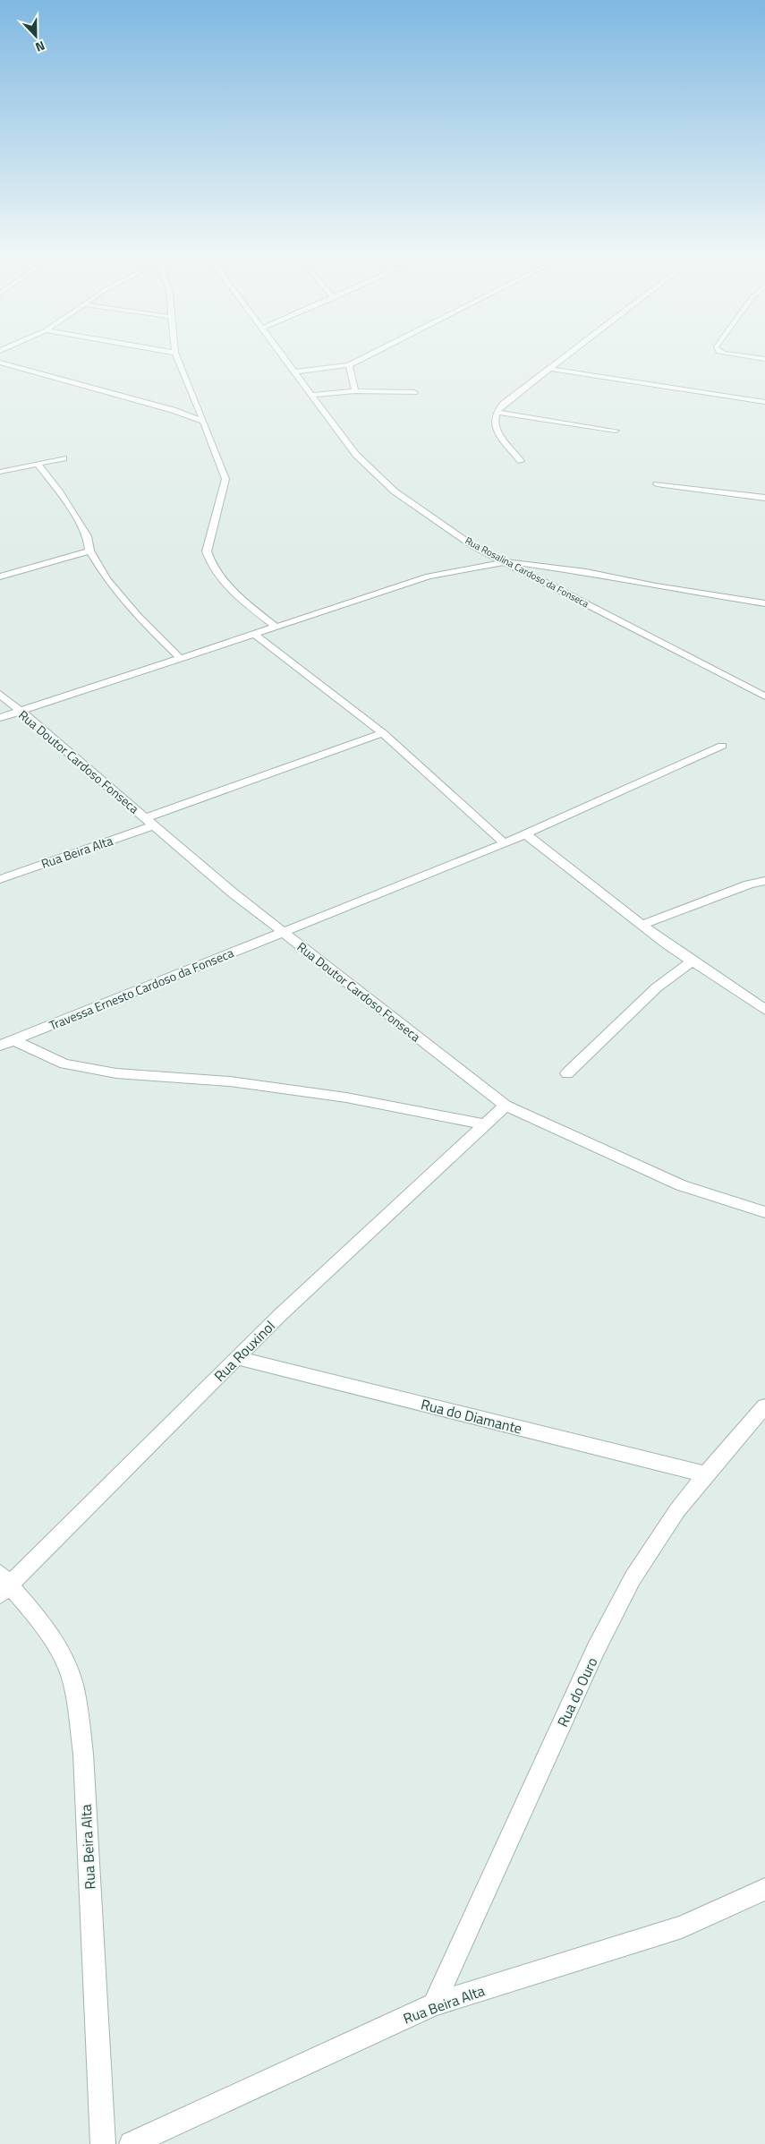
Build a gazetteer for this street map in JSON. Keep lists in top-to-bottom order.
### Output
{
  "streets": {
    "street": [
      "Rua Rosalina Cardoso da Fonseca",
      "Rua Doutor Cardoso Fonseca",
      "Rua Beira Alta",
      "Travessa Ernesto Cardoso da Fonseca",
      "Rua Rouxinol",
      "Rua do Diamante",
      "Rua do Ouro"
    ]
  },
  "crossings": [
    ["Rua Doutor Cardoso Fonseca", "Rua Beira Alta"],
    ["Rua Doutor Cardoso Fonseca", "Travessa Ernesto Cardoso da Fonseca"],
    ["Rua Doutor Cardoso Fonseca", "Rua Rouxinol"],
    ["Rua Beira Alta", "Rua Rouxinol"],
    ["Rua Beira Alta", "Rua do Ouro"],
    ["Rua Rouxinol", "Rua do Diamante"],
    ["Rua do Diamante", "Rua do Ouro"]
  ],
  "north": "bottom"
}
